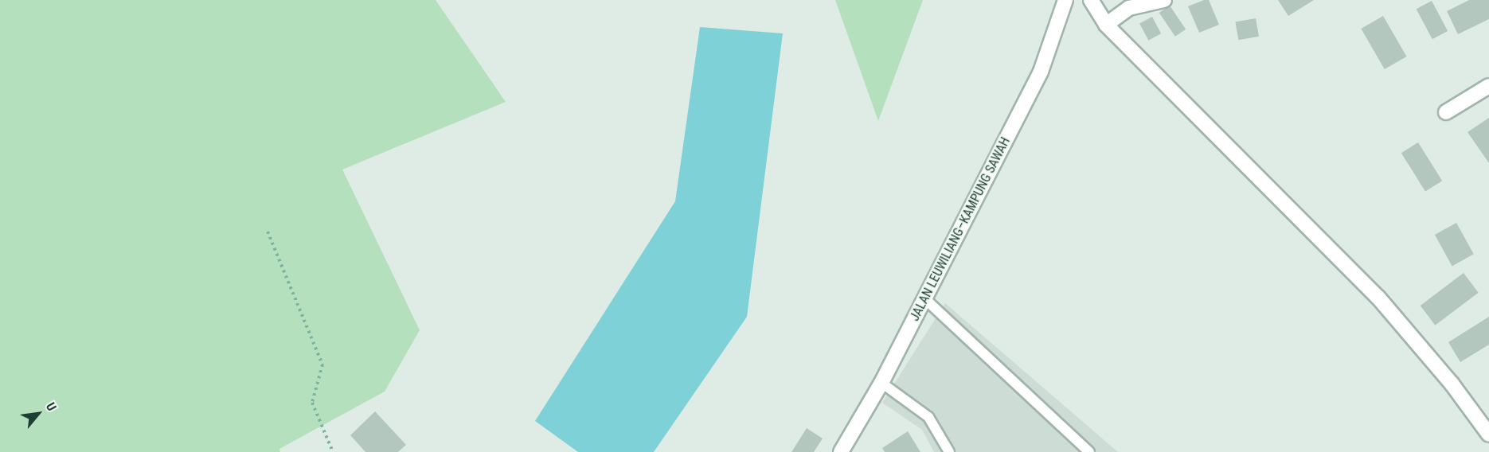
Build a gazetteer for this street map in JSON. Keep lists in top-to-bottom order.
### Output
{
  "streets": {
    "street": ["JALAN LEUWILIANG–KAMPUNG SAWAH"]
  },
  "north": "top right"
}
